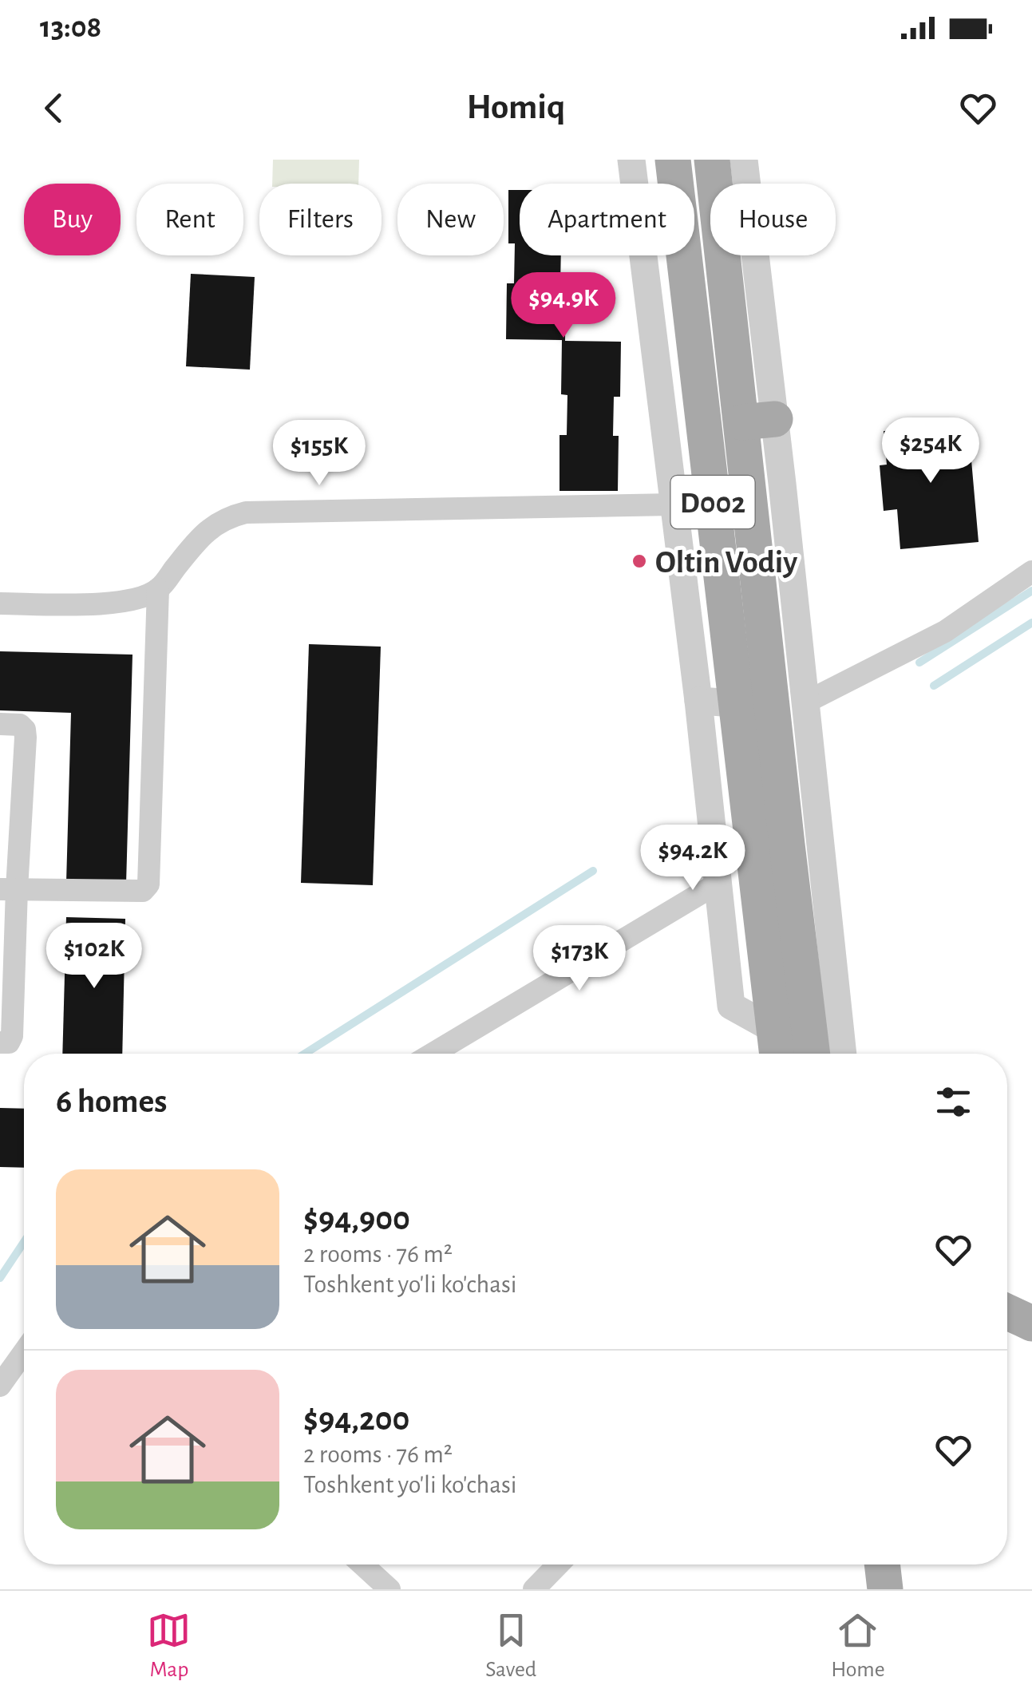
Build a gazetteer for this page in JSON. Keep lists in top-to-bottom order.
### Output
{
  "streets": {
    "main road": ["D002"]
  },
  "places": ["Oltin Vodiy"],
  "page": {
    "status": "13:08",
    "header": "Homiq",
    "chip": [
      "Buy",
      "Rent",
      "Filters",
      "New",
      "Apartment",
      "House"
    ],
    "price": [
      "$94.9K",
      "$254K",
      "$155K",
      "$94.2K",
      "$102K",
      "$173K"
    ],
    "heading": "6 homes",
    "list": [
      {
        "name": "$94,900",
        "note": "2 rooms · 76 m² · Toshkent yo'li ko'chasi"
      },
      {
        "name": "$94,200",
        "note": "2 rooms · 76 m² · Toshkent yo'li ko'chasi"
      }
    ],
    "tabs": ["Map", "Saved", "Home"]
  }
}
